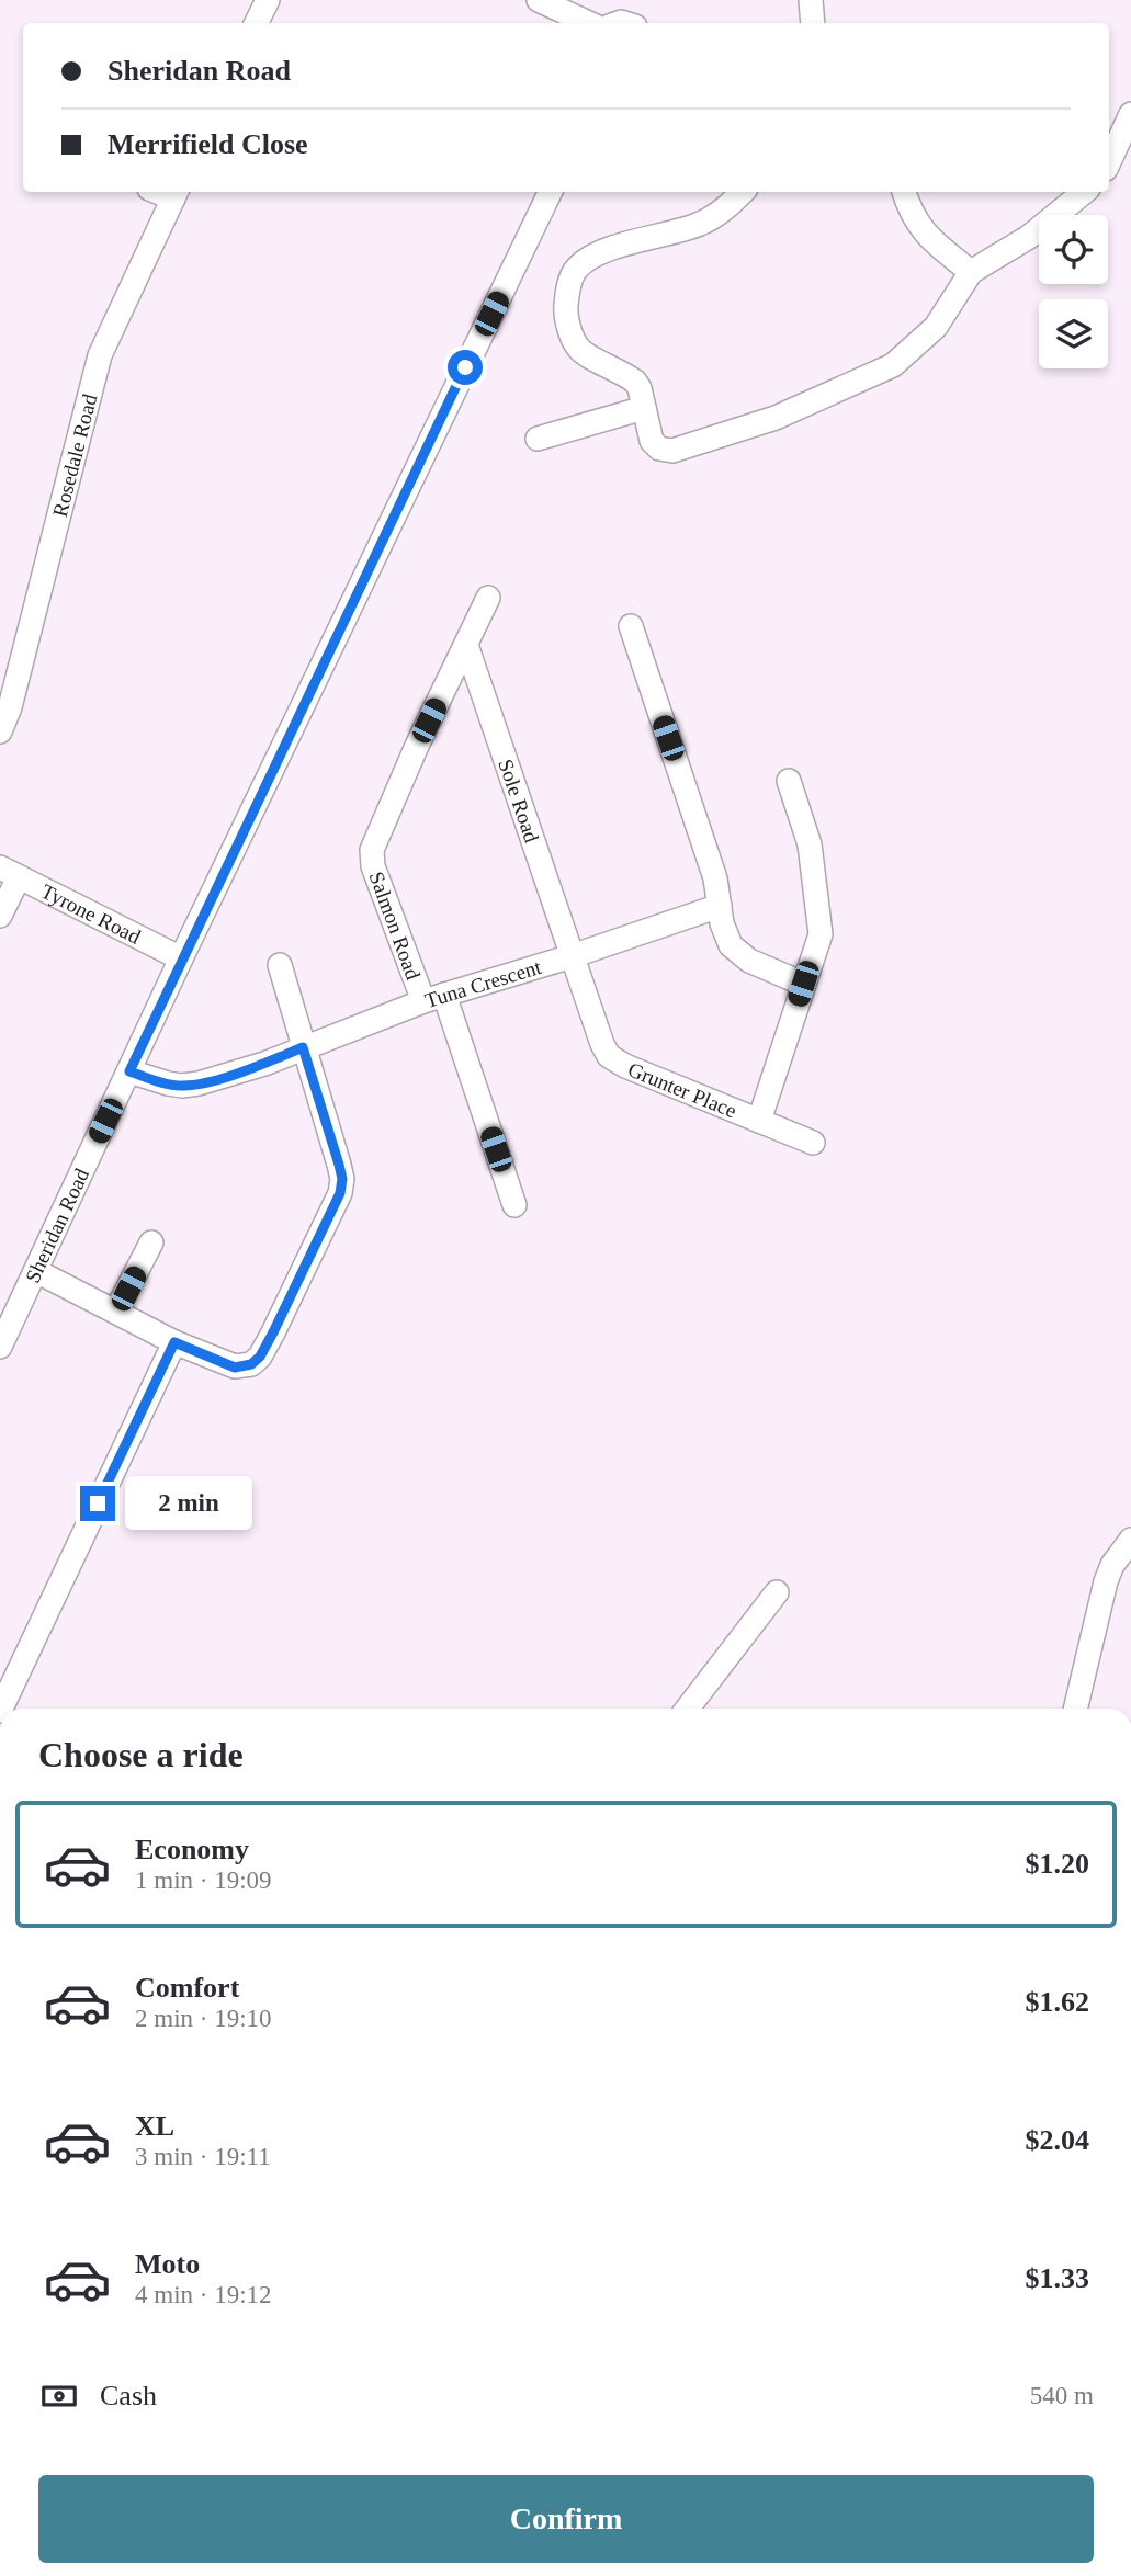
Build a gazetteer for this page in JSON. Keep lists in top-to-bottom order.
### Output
{
  "streets": {
    "street": [
      "Rosedale Road",
      "Sole Road",
      "Tyrone Road",
      "Salmon Road",
      "Tuna Crescent",
      "Grunter Place",
      "Sheridan Road"
    ]
  },
  "crossings": [
    ["Sole Road", "Salmon Road"],
    ["Sole Road", "Tuna Crescent"],
    ["Sole Road", "Grunter Place"],
    ["Tyrone Road", "Sheridan Road"],
    ["Salmon Road", "Tuna Crescent"],
    ["Tuna Crescent", "Grunter Place"],
    ["Tuna Crescent", "Sheridan Road"]
  ],
  "page": {
    "banner": ["Sheridan Road", "Merrifield Close"],
    "bubble": "2 min",
    "heading": "Choose a ride",
    "list": [
      {
        "name": "Economy",
        "note": "1 min · 19:09",
        "value": "$1.20"
      },
      {
        "name": "Comfort",
        "note": "2 min · 19:10",
        "value": "$1.62"
      },
      {
        "name": "XL",
        "note": "3 min · 19:11",
        "value": "$2.04"
      },
      {
        "name": "Moto",
        "note": "4 min · 19:12",
        "value": "$1.33"
      }
    ],
    "pay": ["Cash", "540 m"],
    "buttons": "Confirm"
  }
}
